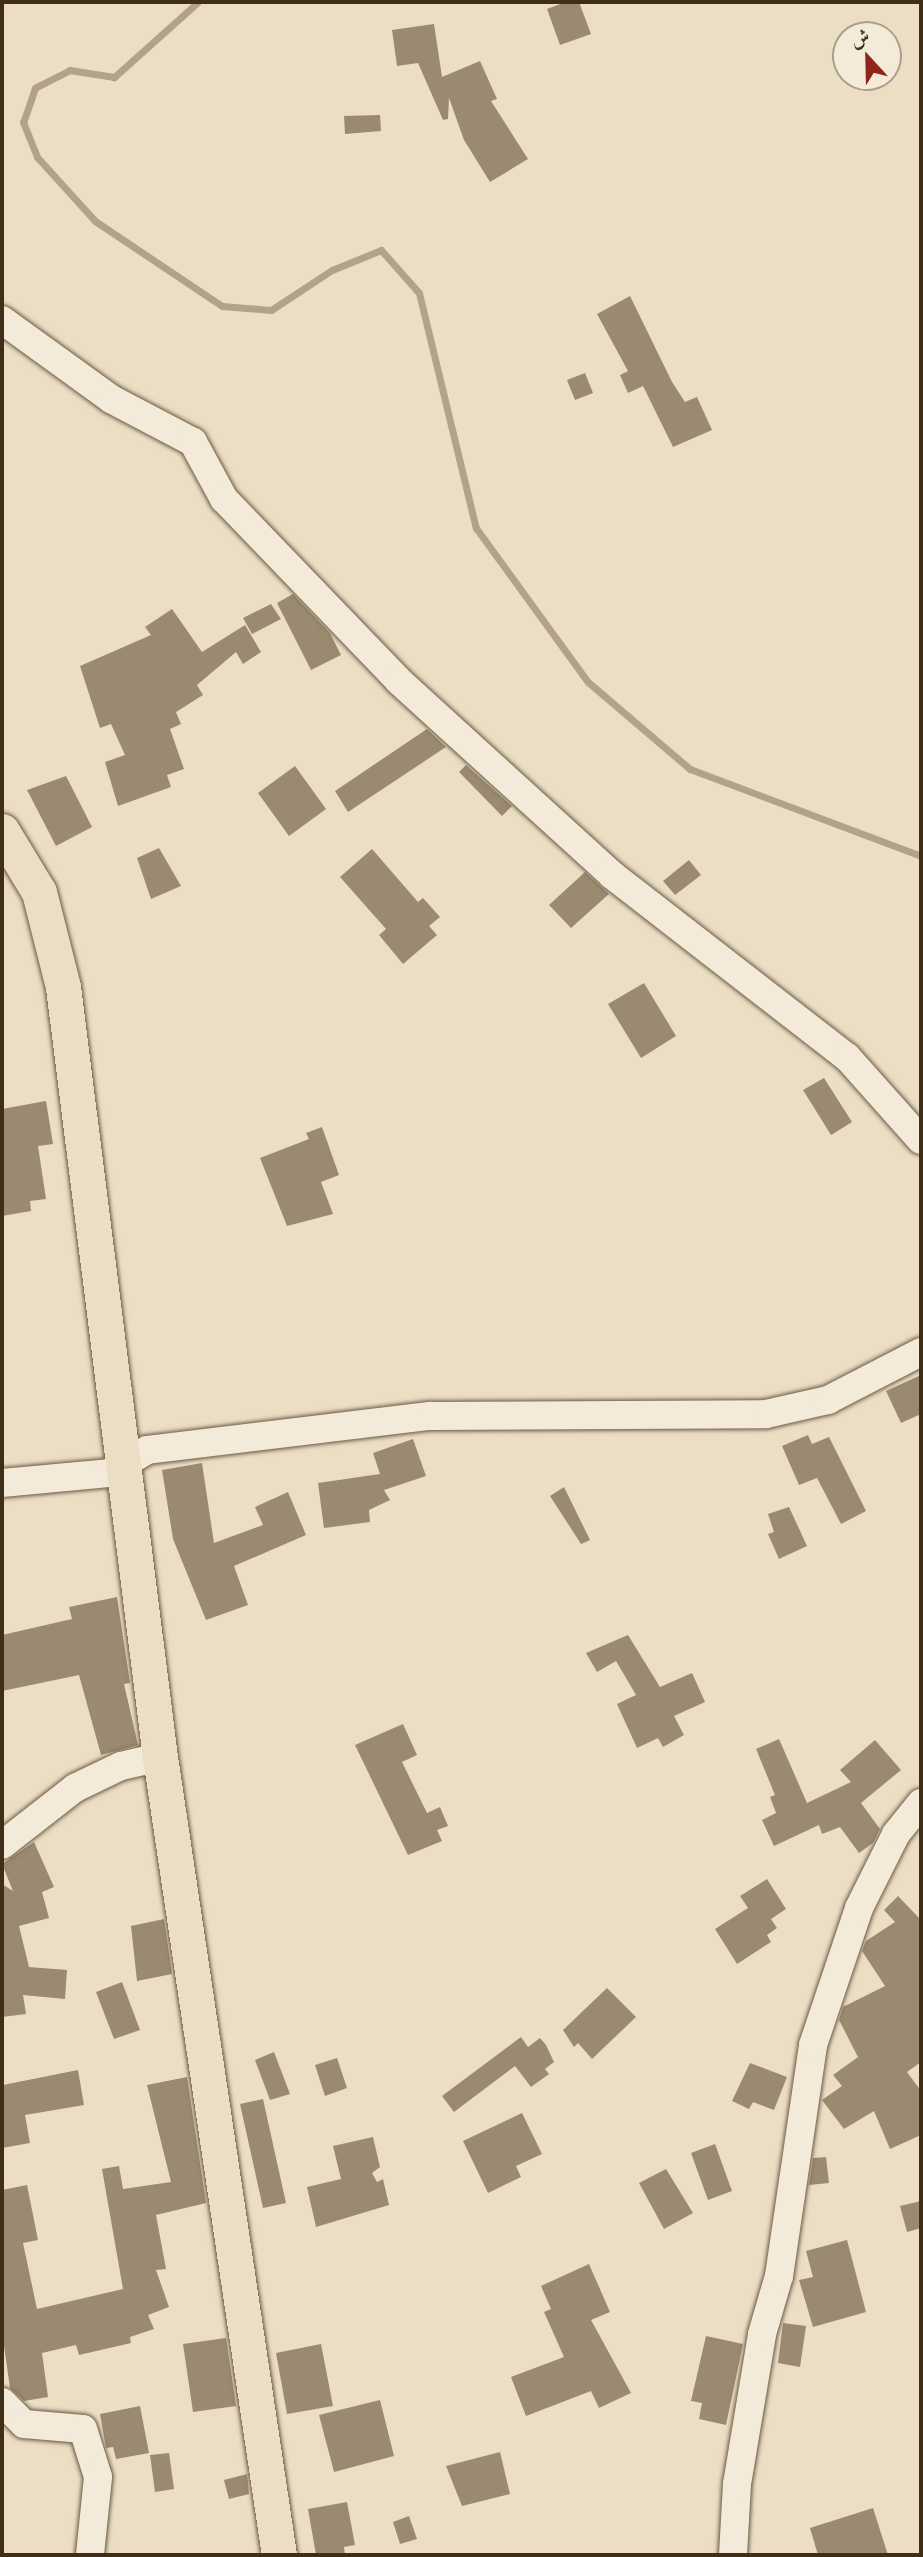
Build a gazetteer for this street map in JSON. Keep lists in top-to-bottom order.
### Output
{
  "north": "top"
}
